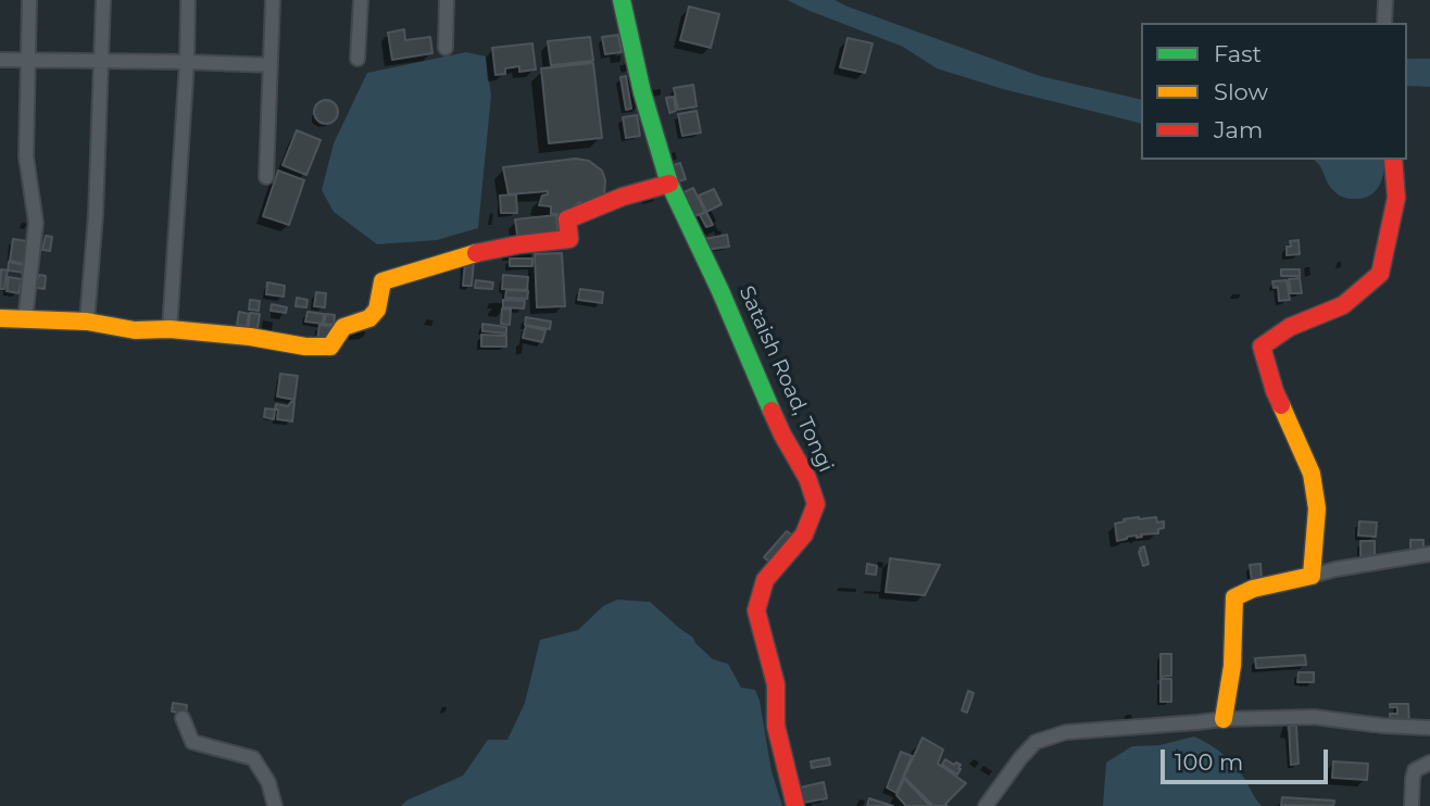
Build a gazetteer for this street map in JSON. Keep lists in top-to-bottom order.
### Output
{
  "streets": {
    "street": ["Sataish Road, Tongi"]
  },
  "legend": ["Fast", "Slow", "Jam"],
  "scale_bar": "100 m"
}
